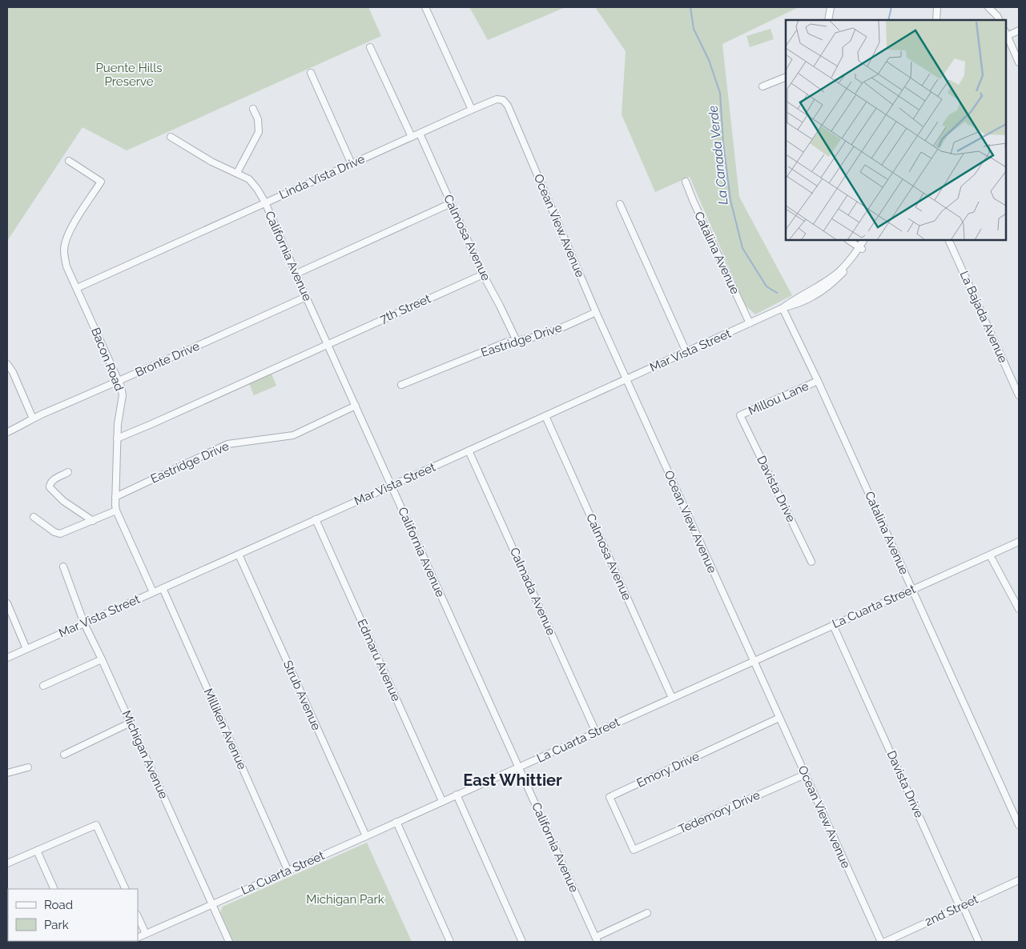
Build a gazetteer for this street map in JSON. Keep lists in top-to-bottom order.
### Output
{
  "streets": {
    "street": [
      "Linda Vista Drive",
      "Ocean View Avenue",
      "Calmosa Avenue",
      "Catalina Avenue",
      "California Avenue",
      "7th Street",
      "La Bajada Avenue",
      "Eastridge Drive",
      "Mar Vista Street",
      "Bacon Road",
      "Bronte Drive",
      "Millou Lane",
      "Davista Drive",
      "Calmada Avenue",
      "La Cuarta Street",
      "Edmaru Avenue",
      "Strub Avenue",
      "Milliken Avenue",
      "Michigan Avenue",
      "Emory Drive",
      "Tedemory Drive",
      "2nd Street"
    ]
  },
  "crossings": [
    ["Linda Vista Drive", "Ocean View Avenue"],
    ["Linda Vista Drive", "Calmosa Avenue"],
    ["Linda Vista Drive", "California Avenue"],
    ["Linda Vista Drive", "Bacon Road"],
    ["Ocean View Avenue", "Eastridge Drive"],
    ["Ocean View Avenue", "Mar Vista Street"],
    ["Ocean View Avenue", "La Cuarta Street"],
    ["Ocean View Avenue", "Emory Drive"],
    ["Ocean View Avenue", "Tedemory Drive"],
    ["Calmosa Avenue", "7th Street"],
    ["Calmosa Avenue", "Eastridge Drive"],
    ["Calmosa Avenue", "Mar Vista Street"],
    ["Calmosa Avenue", "La Cuarta Street"],
    ["Catalina Avenue", "Mar Vista Street"],
    ["Catalina Avenue", "Millou Lane"],
    ["Catalina Avenue", "La Cuarta Street"],
    ["California Avenue", "7th Street"],
    ["California Avenue", "Eastridge Drive"],
    ["California Avenue", "Mar Vista Street"],
    ["California Avenue", "Bronte Drive"],
    ["California Avenue", "La Cuarta Street"],
    ["7th Street", "Bacon Road"],
    ["Eastridge Drive", "Bacon Road"],
    ["Mar Vista Street", "Bacon Road"],
    ["Mar Vista Street", "Calmada Avenue"],
    ["Mar Vista Street", "Edmaru Avenue"],
    ["Mar Vista Street", "Strub Avenue"],
    ["Mar Vista Street", "Milliken Avenue"],
    ["Mar Vista Street", "Michigan Avenue"],
    ["Bacon Road", "Bronte Drive"],
    ["Millou Lane", "Davista Drive"],
    ["Davista Drive", "La Cuarta Street"],
    ["Davista Drive", "2nd Street"],
    ["Calmada Avenue", "La Cuarta Street"],
    ["La Cuarta Street", "Edmaru Avenue"],
    ["La Cuarta Street", "Strub Avenue"],
    ["La Cuarta Street", "Milliken Avenue"],
    ["La Cuarta Street", "Michigan Avenue"],
    ["Emory Drive", "Tedemory Drive"]
  ],
  "districts": ["East Whittier"],
  "water": ["La Canada Verde"],
  "parks": ["Puente Hills Preserve", "Michigan Park"],
  "legend": ["Road", "Park"]
}
